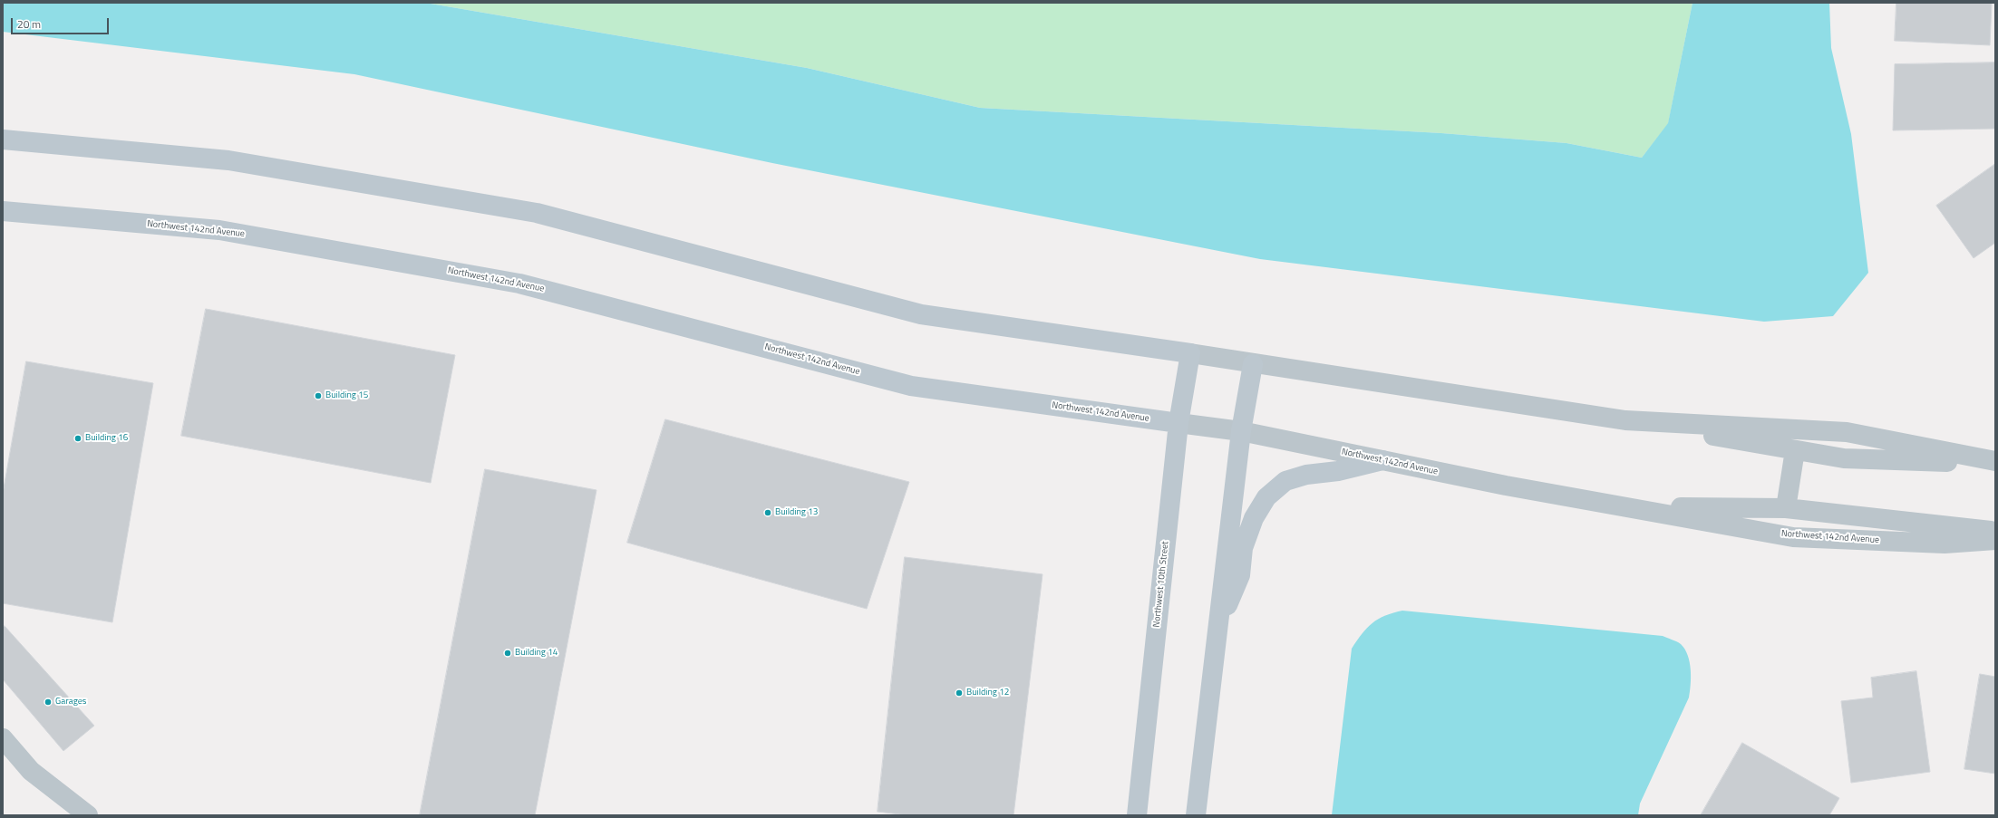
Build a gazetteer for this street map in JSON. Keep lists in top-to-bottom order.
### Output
{
  "streets": {
    "street": ["Northwest 142nd Avenue", "Northwest 10th Street"]
  },
  "crossings": [
    ["Northwest 142nd Avenue", "Northwest 10th Street"]
  ],
  "places": [
    "Building 15",
    "Building 16",
    "Building 13",
    "Building 14",
    "Building 12",
    "Garages"
  ],
  "scale_bar": "20 m"
}
